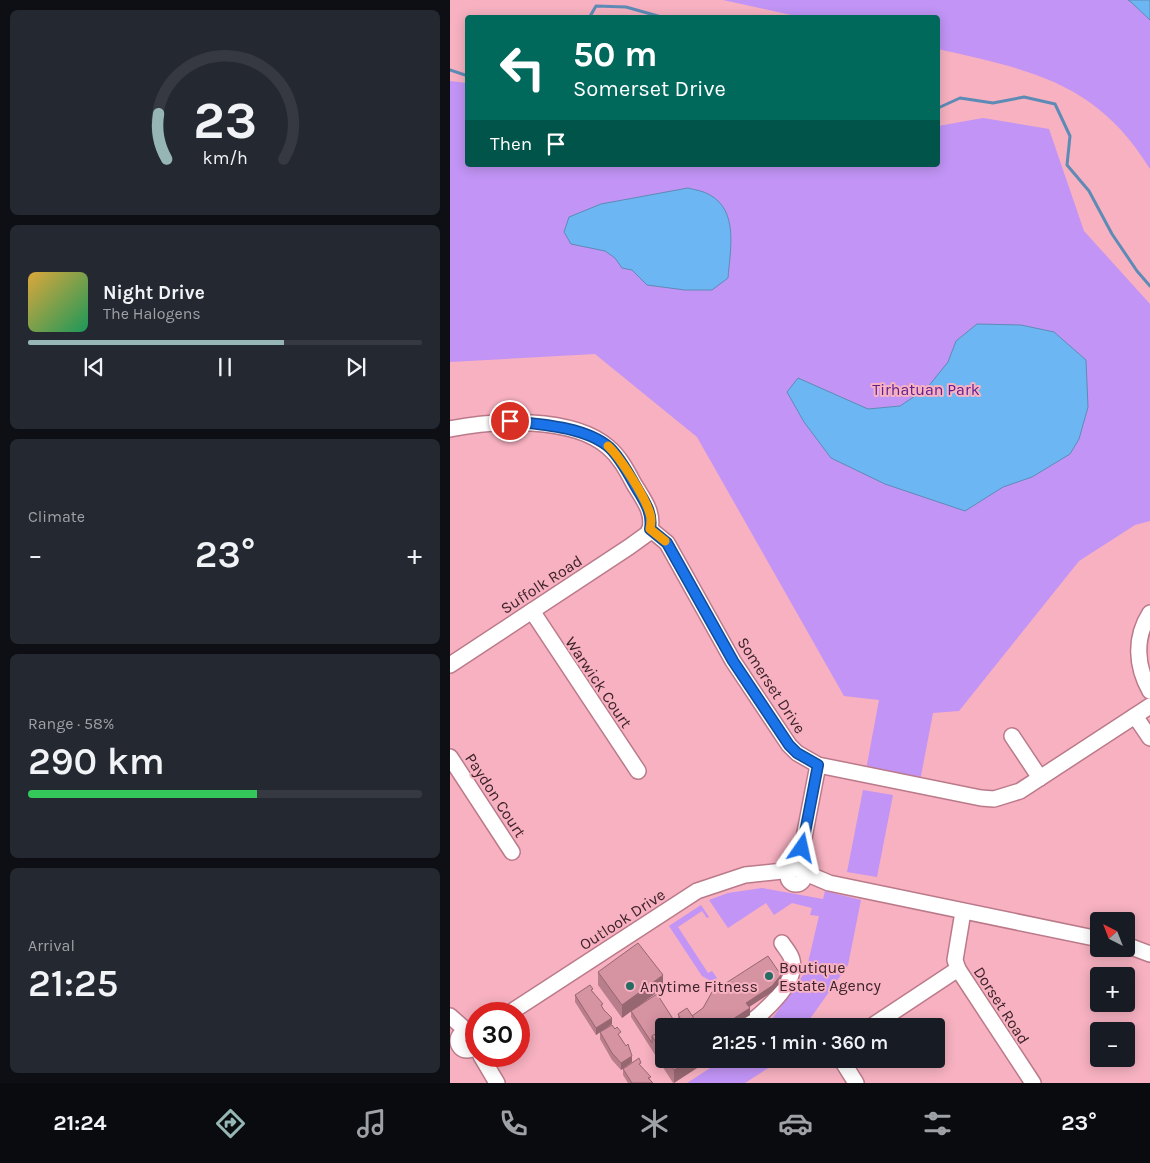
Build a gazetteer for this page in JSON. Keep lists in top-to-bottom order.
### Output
{
  "streets": {
    "street": [
      "Suffolk Road",
      "Warwick Court",
      "Somerset Drive",
      "Paydon Court",
      "Outlook Drive",
      "Dorset Road"
    ]
  },
  "crossings": [
    ["Suffolk Road", "Warwick Court"],
    ["Suffolk Road", "Somerset Drive"],
    ["Outlook Drive", "Dorset Road"]
  ],
  "parks": ["Tirhatuan Park"],
  "places": ["Boutique Estate Agency", "Anytime Fitness"],
  "north": "top left",
  "page": {
    "turn": ["50 m", "Somerset Drive"],
    "then": "Then",
    "song": ["Night Drive", "The Halogens"],
    "tile": [
      "Climate",
      ["Range · 58%", "290 km"],
      ["Arrival", "21:25"]
    ],
    "heat": ["−", "23°", "+"],
    "map_buttons": ["+", "−"],
    "limit": "30",
    "trip": "21:25 · 1 min · 360 m",
    "tabs": ["21:24", "23°"],
    "gauge": ["23", "km/h"]
  }
}
